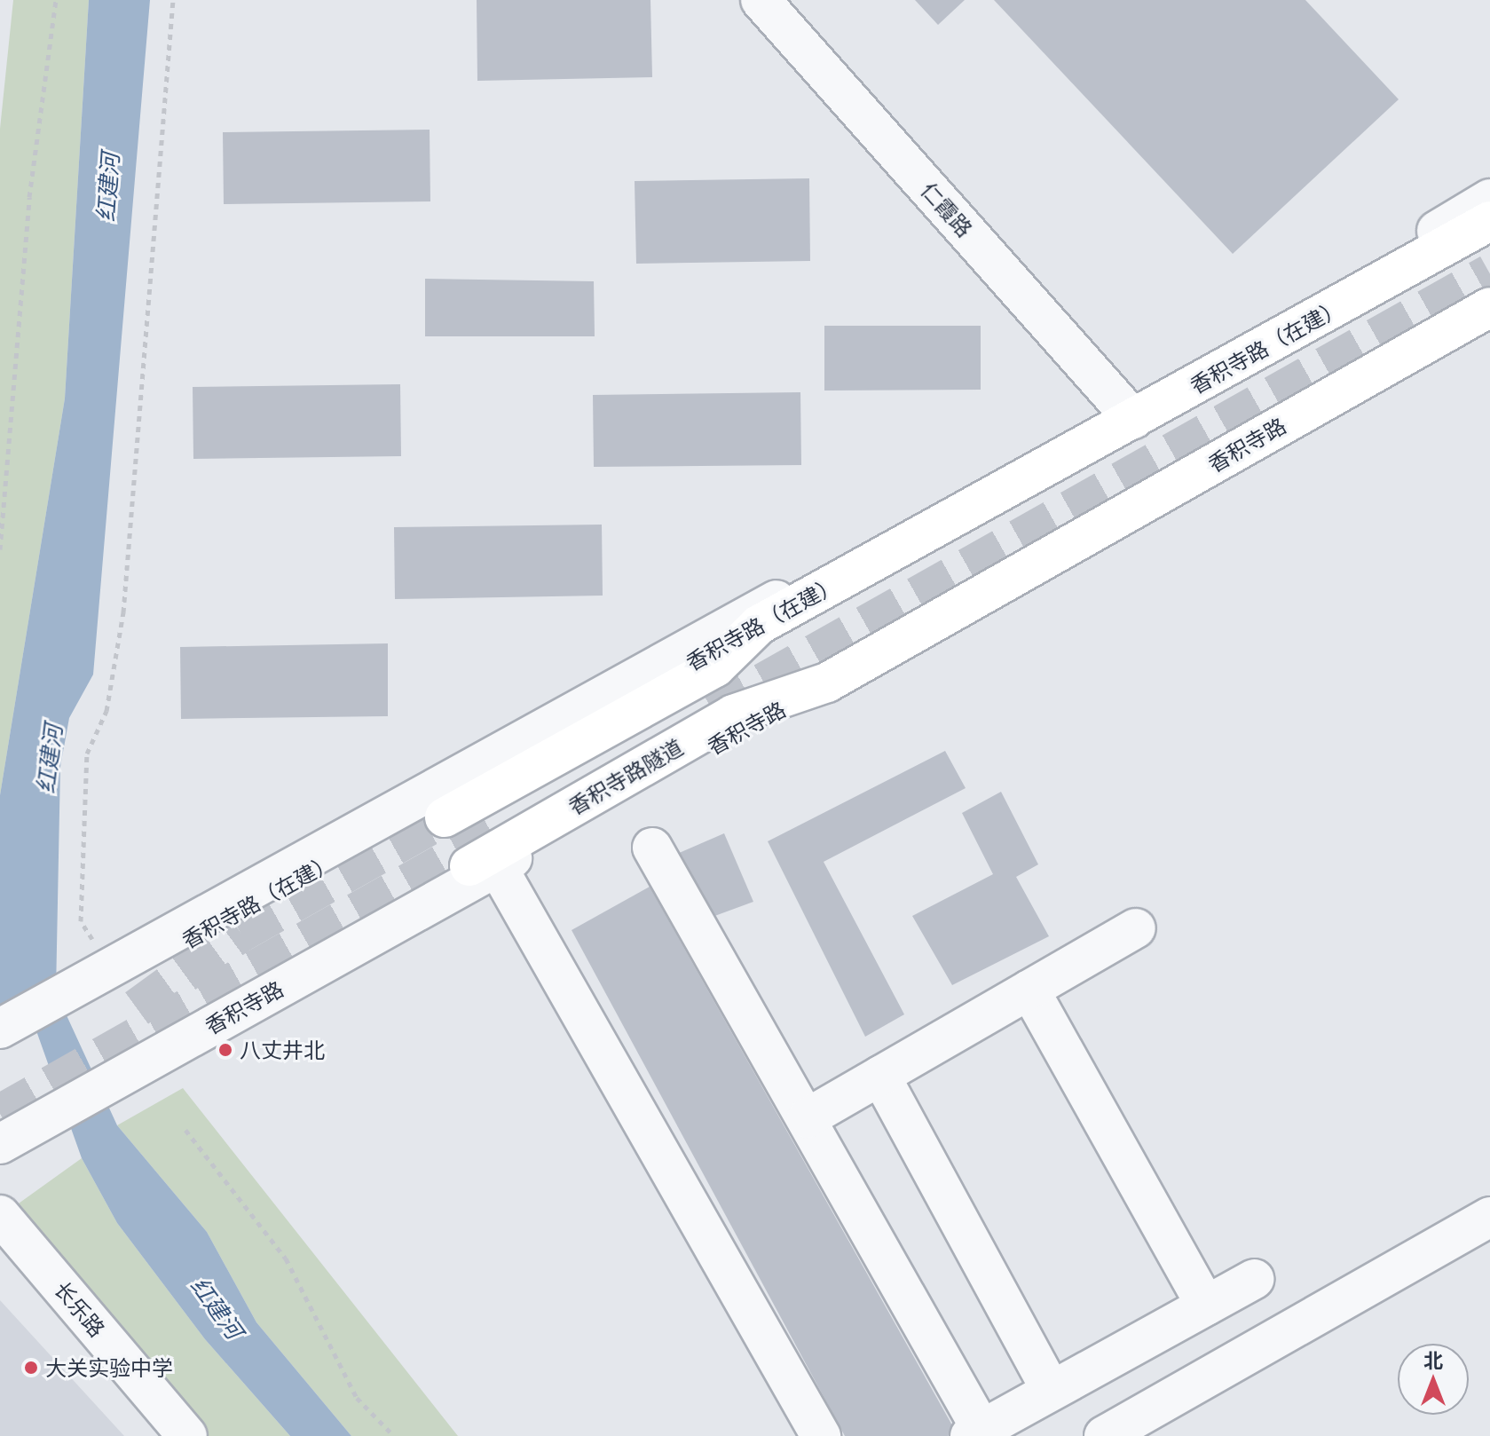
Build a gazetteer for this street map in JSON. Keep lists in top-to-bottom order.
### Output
{
  "streets": {
    "main road": ["香积寺路（在建）", "香积寺路", "香积寺路隧道"],
    "street": ["仁霞路", "长乐路"]
  },
  "crossings": [
    ["仁霞路", "香积寺路（在建）"],
    ["香积寺路", "香积寺路隧道"]
  ],
  "water": ["红建河"],
  "places": ["八丈井北", "大关实验中学"],
  "north": "top"
}
